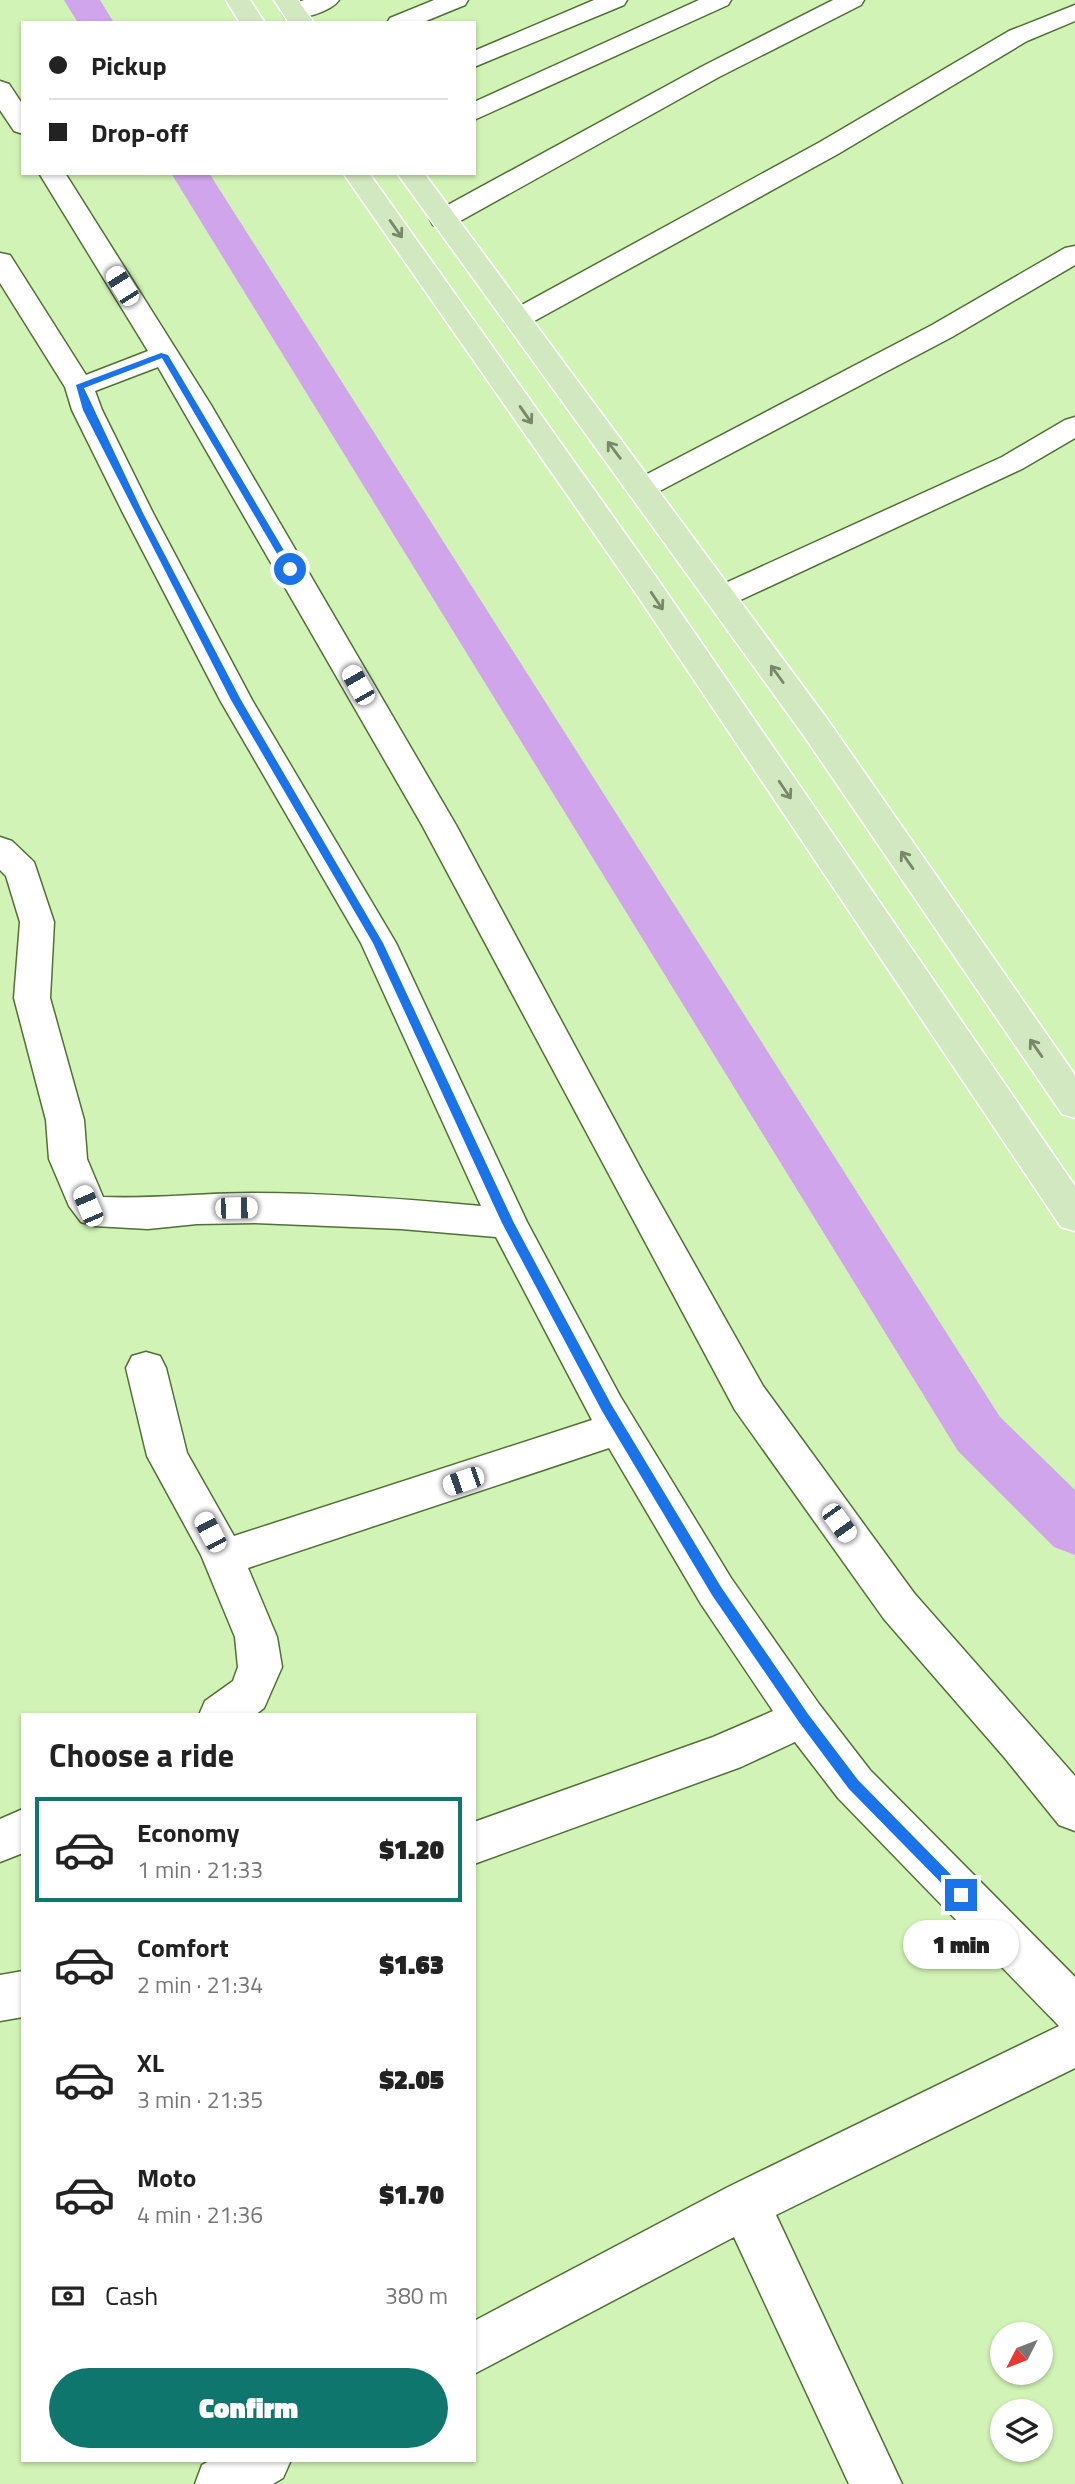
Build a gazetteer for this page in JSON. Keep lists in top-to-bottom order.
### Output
{
  "north": "bottom left",
  "page": {
    "banner": ["Pickup", "Drop-off"],
    "heading": "Choose a ride",
    "list": [
      {
        "name": "Economy",
        "note": "1 min · 21:33",
        "value": "$1.20"
      },
      {
        "name": "Comfort",
        "note": "2 min · 21:34",
        "value": "$1.63"
      },
      {
        "name": "XL",
        "note": "3 min · 21:35",
        "value": "$2.05"
      },
      {
        "name": "Moto",
        "note": "4 min · 21:36",
        "value": "$1.70"
      }
    ],
    "bubble": "1 min",
    "pay": ["Cash", "380 m"],
    "buttons": "Confirm"
  }
}
